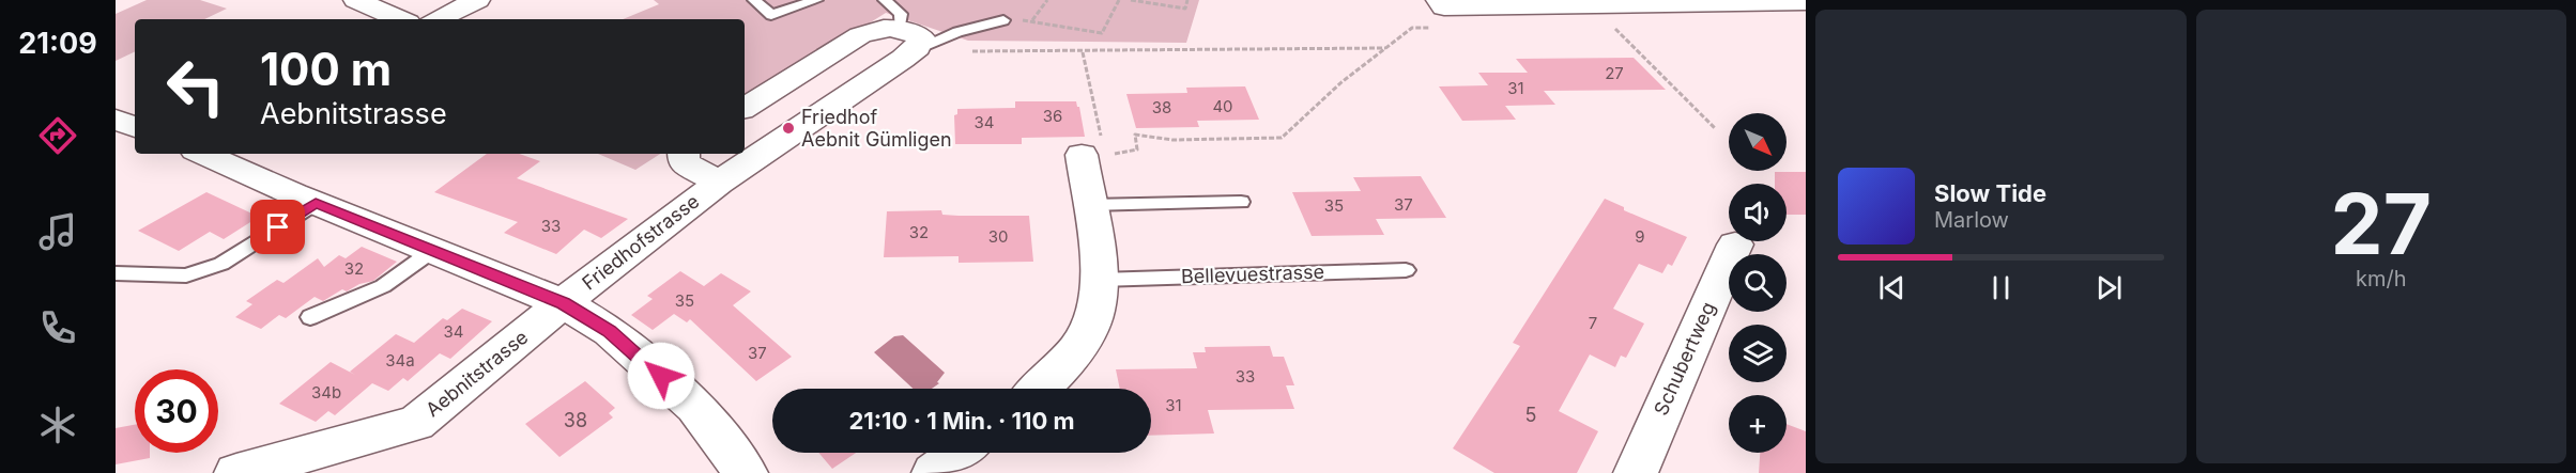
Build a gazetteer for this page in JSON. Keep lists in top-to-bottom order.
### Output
{
  "streets": {
    "street": ["Friedhofstrasse", "Schubertweg", "Aebnitstrasse"],
    "lane": ["Bellevuestrasse"]
  },
  "crossings": [
    ["Friedhofstrasse", "Aebnitstrasse"]
  ],
  "places": ["Friedhof Aebnit Gümligen"],
  "house_numbers": [
    "27",
    "31",
    "40",
    "38",
    "36",
    "34",
    "37",
    "35",
    "33",
    "32",
    "30",
    "9",
    "32",
    "35",
    "7",
    "34",
    "37",
    "34a",
    "33",
    "34b",
    "31",
    "5",
    "38"
  ],
  "north": "bottom right",
  "page": {
    "tabs": "21:09",
    "tile": ["27", "km/h"],
    "turn": ["100 m", "Aebnitstrasse"],
    "map_buttons": "+",
    "song": ["Slow Tide", "Marlow"],
    "limit": "30",
    "trip": "21:10 · 1 Min. · 110 m"
  }
}
